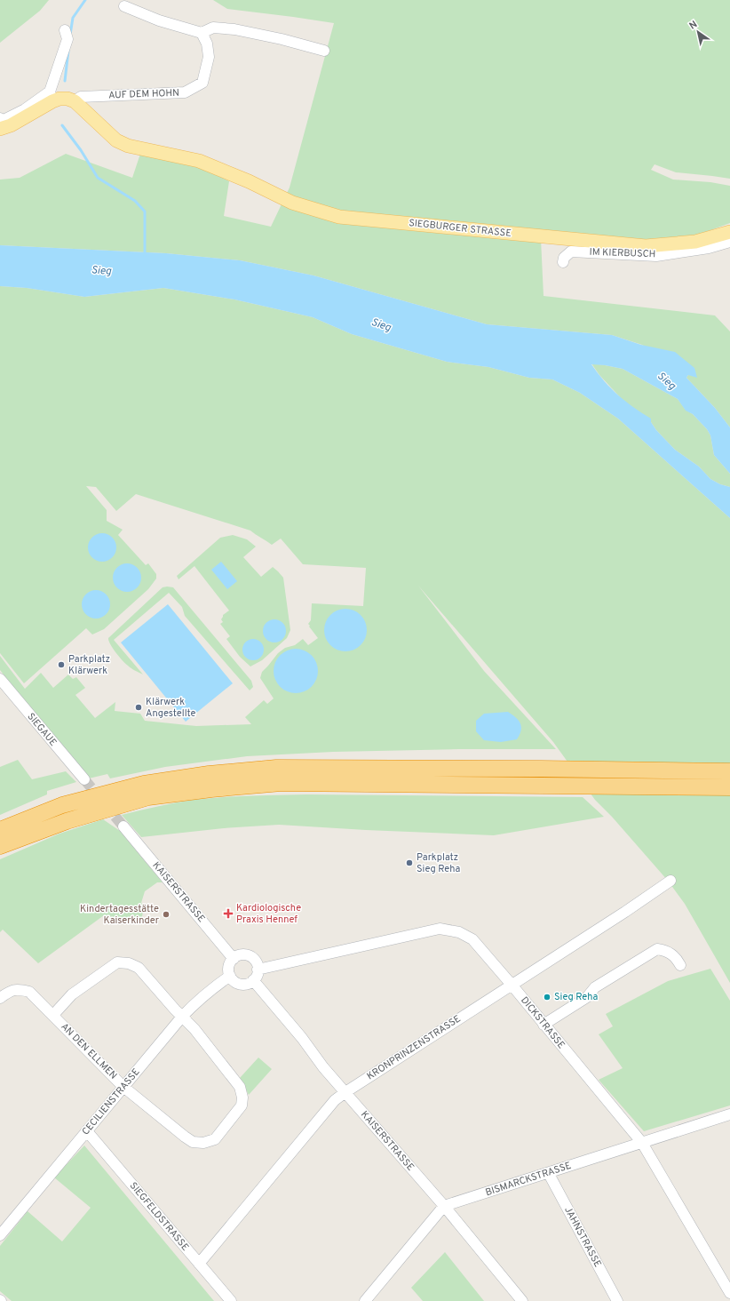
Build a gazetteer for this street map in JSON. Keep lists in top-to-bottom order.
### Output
{
  "streets": {
    "main road": ["SIEGBURGER STRASSE"],
    "street": [
      "AUF DEM HOHN",
      "IM KIERBUSCH",
      "SIEGAUE",
      "KAISERSTRASSE",
      "DICKSTRASSE",
      "KRONPRINZENSTRASSE",
      "AN DEN ELLMEN",
      "CECILIENSTRASSE",
      "BISMARCKSTRASSE",
      "SIEGFELDSTRASSE",
      "JAHNSTRASSE"
    ]
  },
  "crossings": [
    ["AUF DEM HOHN", "SIEGBURGER STRASSE"],
    ["KAISERSTRASSE", "DICKSTRASSE"],
    ["KAISERSTRASSE", "KRONPRINZENSTRASSE"],
    ["KAISERSTRASSE", "CECILIENSTRASSE"],
    ["KAISERSTRASSE", "BISMARCKSTRASSE"],
    ["DICKSTRASSE", "KRONPRINZENSTRASSE"],
    ["DICKSTRASSE", "CECILIENSTRASSE"],
    ["DICKSTRASSE", "BISMARCKSTRASSE"],
    ["KRONPRINZENSTRASSE", "SIEGFELDSTRASSE"],
    ["AN DEN ELLMEN", "CECILIENSTRASSE"],
    ["CECILIENSTRASSE", "SIEGFELDSTRASSE"],
    ["BISMARCKSTRASSE", "JAHNSTRASSE"]
  ],
  "water": ["Sieg"],
  "places": {
    "other": [
      "Parkplatz Klärwerk",
      "Klärwerk Angestellte",
      "Parkplatz Sieg Reha",
      "Kindertagesstätte Kaiserkinder",
      "Sieg Reha"
    ],
    "health": ["Kardiologische Praxis Hennef"]
  },
  "north": "top left"
}
